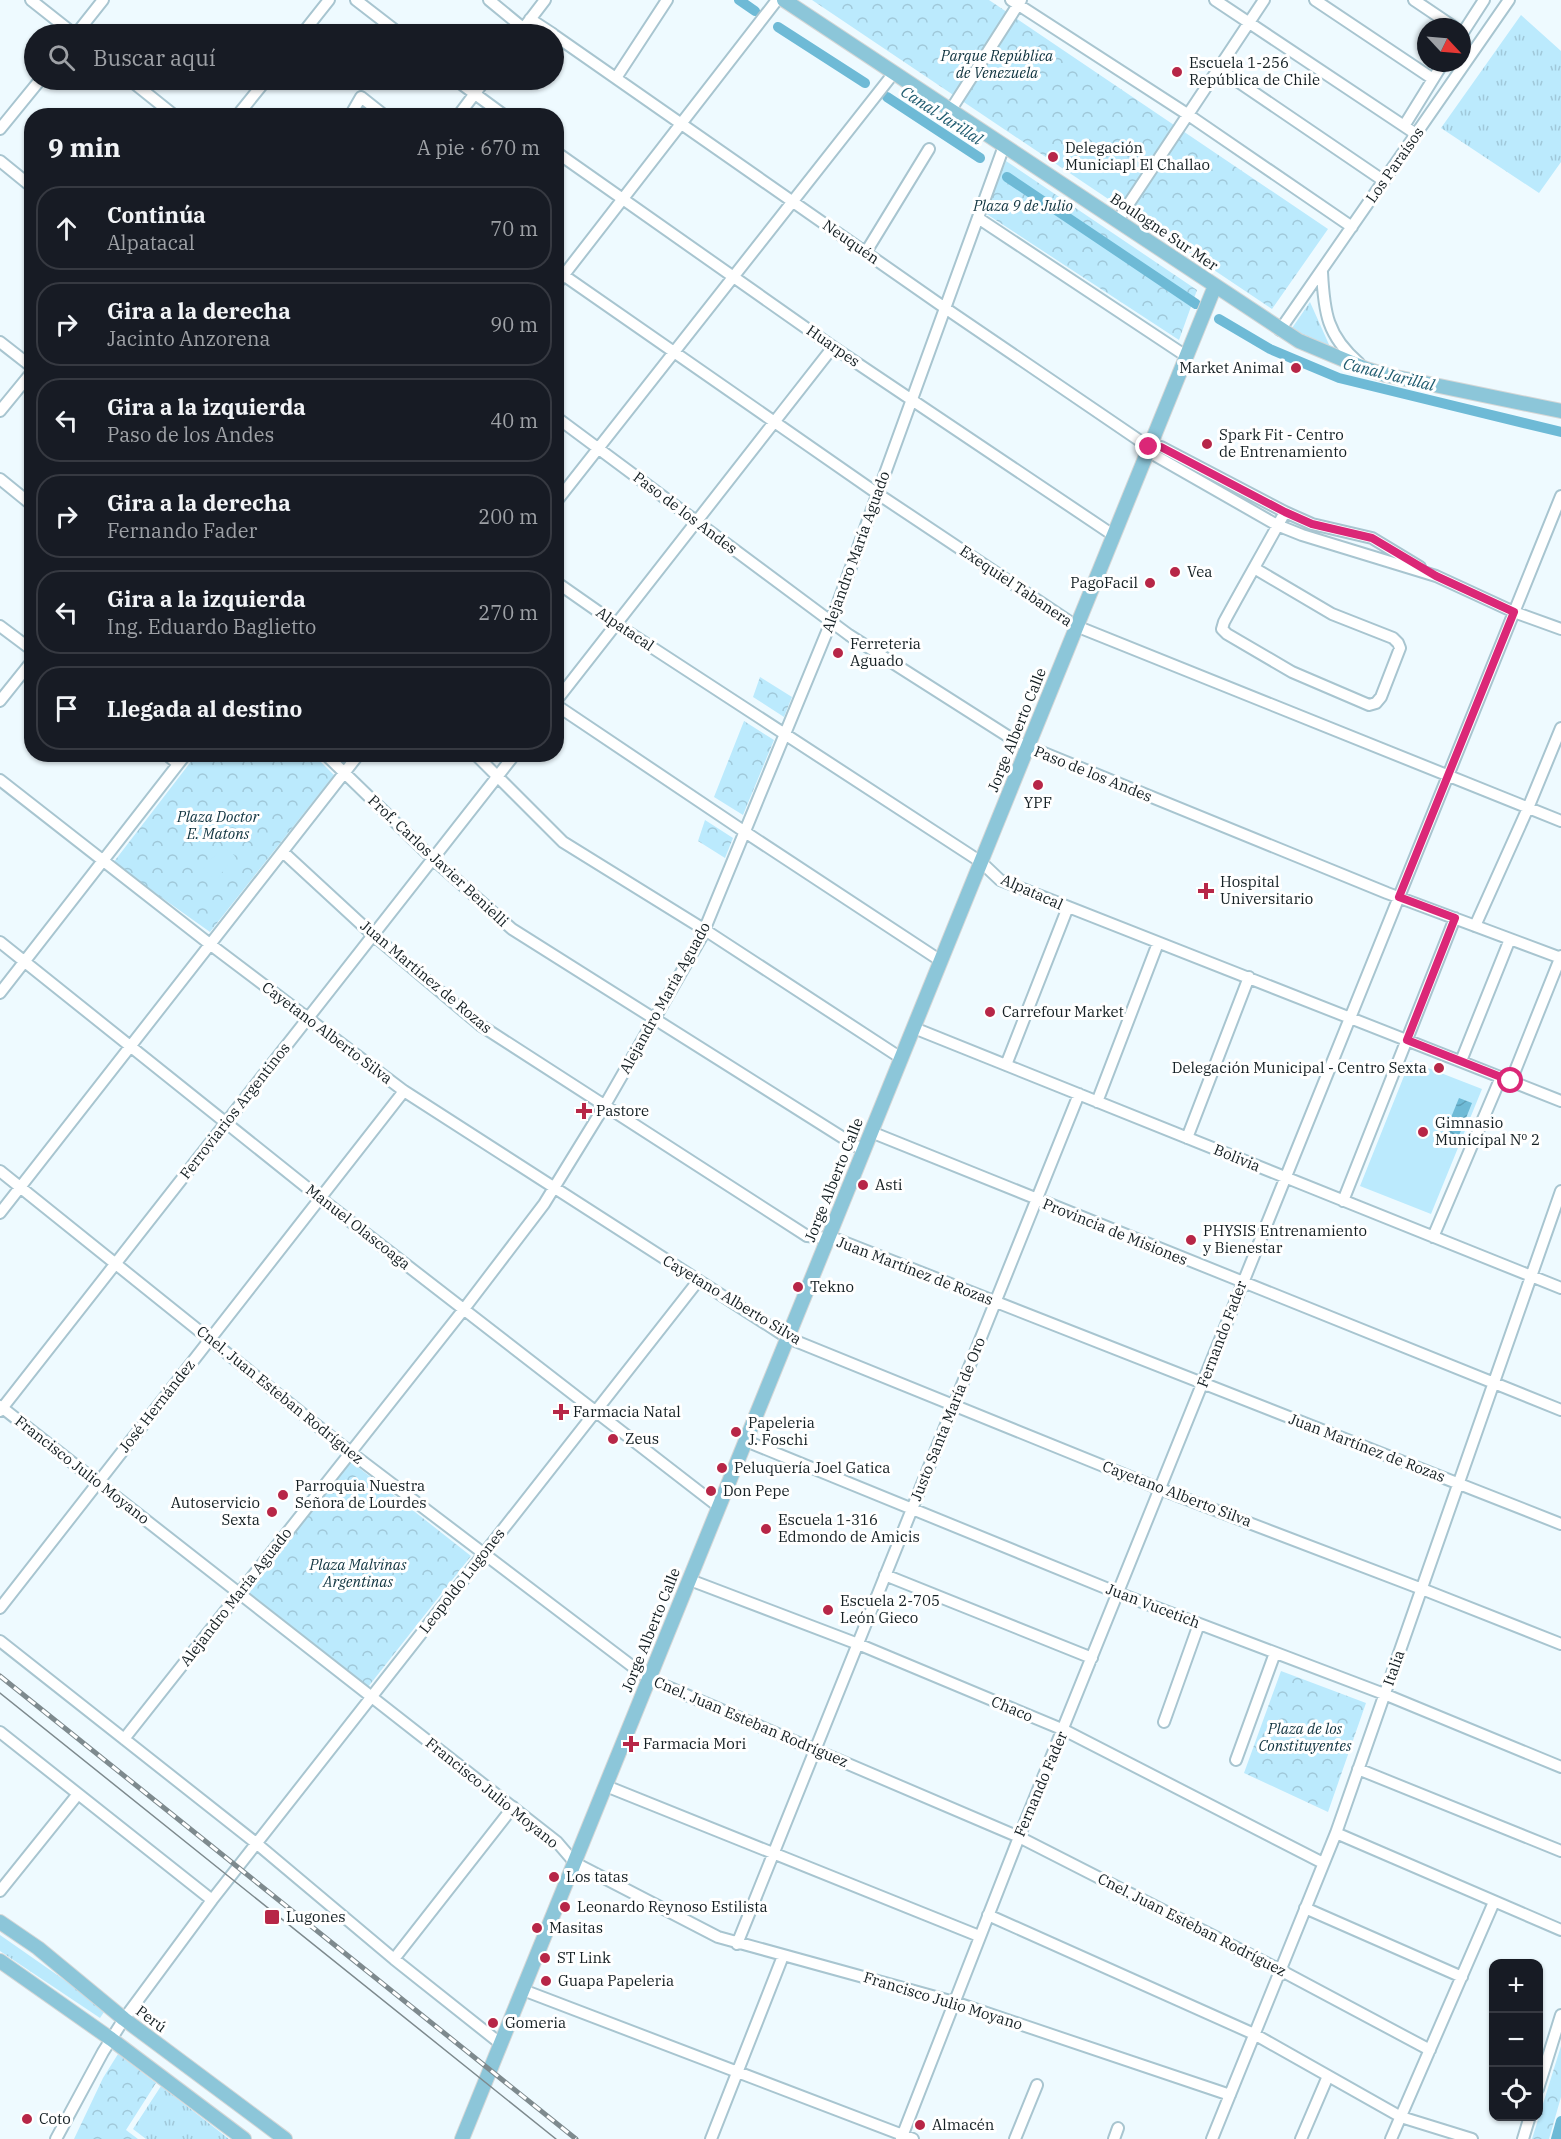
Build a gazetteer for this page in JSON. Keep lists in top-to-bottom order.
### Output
{
  "streets": {
    "main road": ["Boulogne Sur Mer", "Jorge Alberto Calle", "Perú"],
    "street": [
      "Los Paraísos",
      "Neuquén",
      "Huarpes",
      "Paso de los Andes",
      "Alejandro María Aguado",
      "Exequiel Tabanera",
      "Alpatacal",
      "Prof. Carlos Javier Benielli",
      "Juan Martínez de Rozas",
      "Cayetano Alberto Silva",
      "Ferroviarios Argentinos",
      "Bolivia",
      "Manuel Olascoaga",
      "Provincia de Misiones",
      "Fernando Fader",
      "Cnel. Juan Esteban Rodríguez",
      "José Hernández",
      "Justo Santa María de Oro",
      "Francisco Julio Moyano",
      "Leopoldo Lugones",
      "Juan Vucetich",
      "Italia",
      "Chaco"
    ]
  },
  "crossings": [
    ["Los Paraísos", "Boulogne Sur Mer"],
    ["Boulogne Sur Mer", "Alejandro María Aguado"],
    ["Boulogne Sur Mer", "Jorge Alberto Calle"],
    ["Neuquén", "Alejandro María Aguado"],
    ["Neuquén", "Jorge Alberto Calle"],
    ["Huarpes", "Alejandro María Aguado"],
    ["Huarpes", "Jorge Alberto Calle"],
    ["Paso de los Andes", "Alejandro María Aguado"],
    ["Paso de los Andes", "Jorge Alberto Calle"],
    ["Paso de los Andes", "Fernando Fader"],
    ["Alejandro María Aguado", "Exequiel Tabanera"],
    ["Alejandro María Aguado", "Alpatacal"],
    ["Alejandro María Aguado", "Prof. Carlos Javier Benielli"],
    ["Alejandro María Aguado", "Juan Martínez de Rozas"],
    ["Alejandro María Aguado", "Cayetano Alberto Silva"],
    ["Alejandro María Aguado", "Manuel Olascoaga"],
    ["Alejandro María Aguado", "Cnel. Juan Esteban Rodríguez"],
    ["Alejandro María Aguado", "Francisco Julio Moyano"],
    ["Exequiel Tabanera", "Jorge Alberto Calle"],
    ["Exequiel Tabanera", "Fernando Fader"],
    ["Alpatacal", "Jorge Alberto Calle"],
    ["Alpatacal", "Fernando Fader"],
    ["Jorge Alberto Calle", "Prof. Carlos Javier Benielli"],
    ["Jorge Alberto Calle", "Juan Martínez de Rozas"],
    ["Jorge Alberto Calle", "Cayetano Alberto Silva"],
    ["Jorge Alberto Calle", "Bolivia"],
    ["Jorge Alberto Calle", "Manuel Olascoaga"],
    ["Jorge Alberto Calle", "Provincia de Misiones"],
    ["Jorge Alberto Calle", "Cnel. Juan Esteban Rodríguez"],
    ["Jorge Alberto Calle", "Francisco Julio Moyano"],
    ["Jorge Alberto Calle", "Juan Vucetich"],
    ["Jorge Alberto Calle", "Chaco"],
    ["Prof. Carlos Javier Benielli", "Ferroviarios Argentinos"],
    ["Juan Martínez de Rozas", "Ferroviarios Argentinos"],
    ["Juan Martínez de Rozas", "Fernando Fader"],
    ["Juan Martínez de Rozas", "Justo Santa María de Oro"],
    ["Juan Martínez de Rozas", "Italia"],
    ["Cayetano Alberto Silva", "Ferroviarios Argentinos"],
    ["Cayetano Alberto Silva", "Fernando Fader"],
    ["Cayetano Alberto Silva", "José Hernández"],
    ["Cayetano Alberto Silva", "Justo Santa María de Oro"],
    ["Cayetano Alberto Silva", "Leopoldo Lugones"],
    ["Cayetano Alberto Silva", "Italia"],
    ["Ferroviarios Argentinos", "Manuel Olascoaga"],
    ["Ferroviarios Argentinos", "Cnel. Juan Esteban Rodríguez"],
    ["Ferroviarios Argentinos", "Francisco Julio Moyano"],
    ["Bolivia", "Fernando Fader"],
    ["Bolivia", "Justo Santa María de Oro"],
    ["Bolivia", "Italia"],
    ["Manuel Olascoaga", "José Hernández"],
    ["Manuel Olascoaga", "Leopoldo Lugones"],
    ["Provincia de Misiones", "Fernando Fader"],
    ["Provincia de Misiones", "Justo Santa María de Oro"],
    ["Provincia de Misiones", "Italia"],
    ["Fernando Fader", "Cnel. Juan Esteban Rodríguez"],
    ["Fernando Fader", "Francisco Julio Moyano"],
    ["Fernando Fader", "Juan Vucetich"],
    ["Fernando Fader", "Chaco"],
    ["Cnel. Juan Esteban Rodríguez", "José Hernández"],
    ["Cnel. Juan Esteban Rodríguez", "Justo Santa María de Oro"],
    ["Cnel. Juan Esteban Rodríguez", "Leopoldo Lugones"],
    ["Cnel. Juan Esteban Rodríguez", "Italia"],
    ["José Hernández", "Francisco Julio Moyano"],
    ["Justo Santa María de Oro", "Francisco Julio Moyano"],
    ["Justo Santa María de Oro", "Juan Vucetich"],
    ["Justo Santa María de Oro", "Chaco"],
    ["Francisco Julio Moyano", "Leopoldo Lugones"],
    ["Francisco Julio Moyano", "Italia"],
    ["Leopoldo Lugones", "Perú"],
    ["Juan Vucetich", "Italia"],
    ["Italia", "Chaco"]
  ],
  "water": ["Canal Jarillal"],
  "parks": [
    "Parque República de Venezuela",
    "Plaza 9 de Julio",
    "Plaza Doctor E. Matons",
    "Plaza Malvinas Argentinas",
    "Plaza de los Constituyentes"
  ],
  "places": {
    "other": [
      "Escuela 1-256 República de Chile",
      "Delegación Municiapl El Challao",
      "Market Animal",
      "Spark Fit - Centro de Entrenamiento",
      "Vea",
      "PagoFacil",
      "Ferreteria Aguado",
      "YPF",
      "Carrefour Market",
      "Delegación Municipal - Centro Sexta",
      "Gimnasio Municipal Nº 2",
      "Asti",
      "PHYSIS Entrenamiento y Bienestar",
      "Tekno",
      "Papeleria J. Foschi",
      "Zeus",
      "Peluquería Joel Gatica",
      "Don Pepe",
      "Parroquia Nuestra Señora de Lourdes",
      "Autoservicio Sexta",
      "Escuela 1-316 Edmondo de Amicis",
      "Escuela 2-705 León Gieco",
      "Los tatas",
      "Leonardo Reynoso Estilista",
      "Masitas",
      "ST Link",
      "Guapa Papeleria",
      "Gomeria",
      "Coto",
      "Almacén"
    ],
    "health": [
      "Hospital Universitario",
      "Pastore",
      "Farmacia Natal",
      "Farmacia Mori"
    ],
    "transit": ["Lugones"]
  },
  "north": "bottom right",
  "page": {
    "search": "Buscar aquí",
    "heading": ["9 min", "A pie · 670 m"],
    "list": [
      ["Continúa", "Alpatacal", "70 m"],
      ["Gira a la derecha", "Jacinto Anzorena", "90 m"],
      ["Gira a la izquierda", "Paso de los Andes", "40 m"],
      ["Gira a la derecha", "Fernando Fader", "200 m"],
      ["Gira a la izquierda", "Ing. Eduardo Baglietto", "270 m"],
      "Llegada al destino"
    ],
    "map_buttons": ["+", "−"]
  }
}
